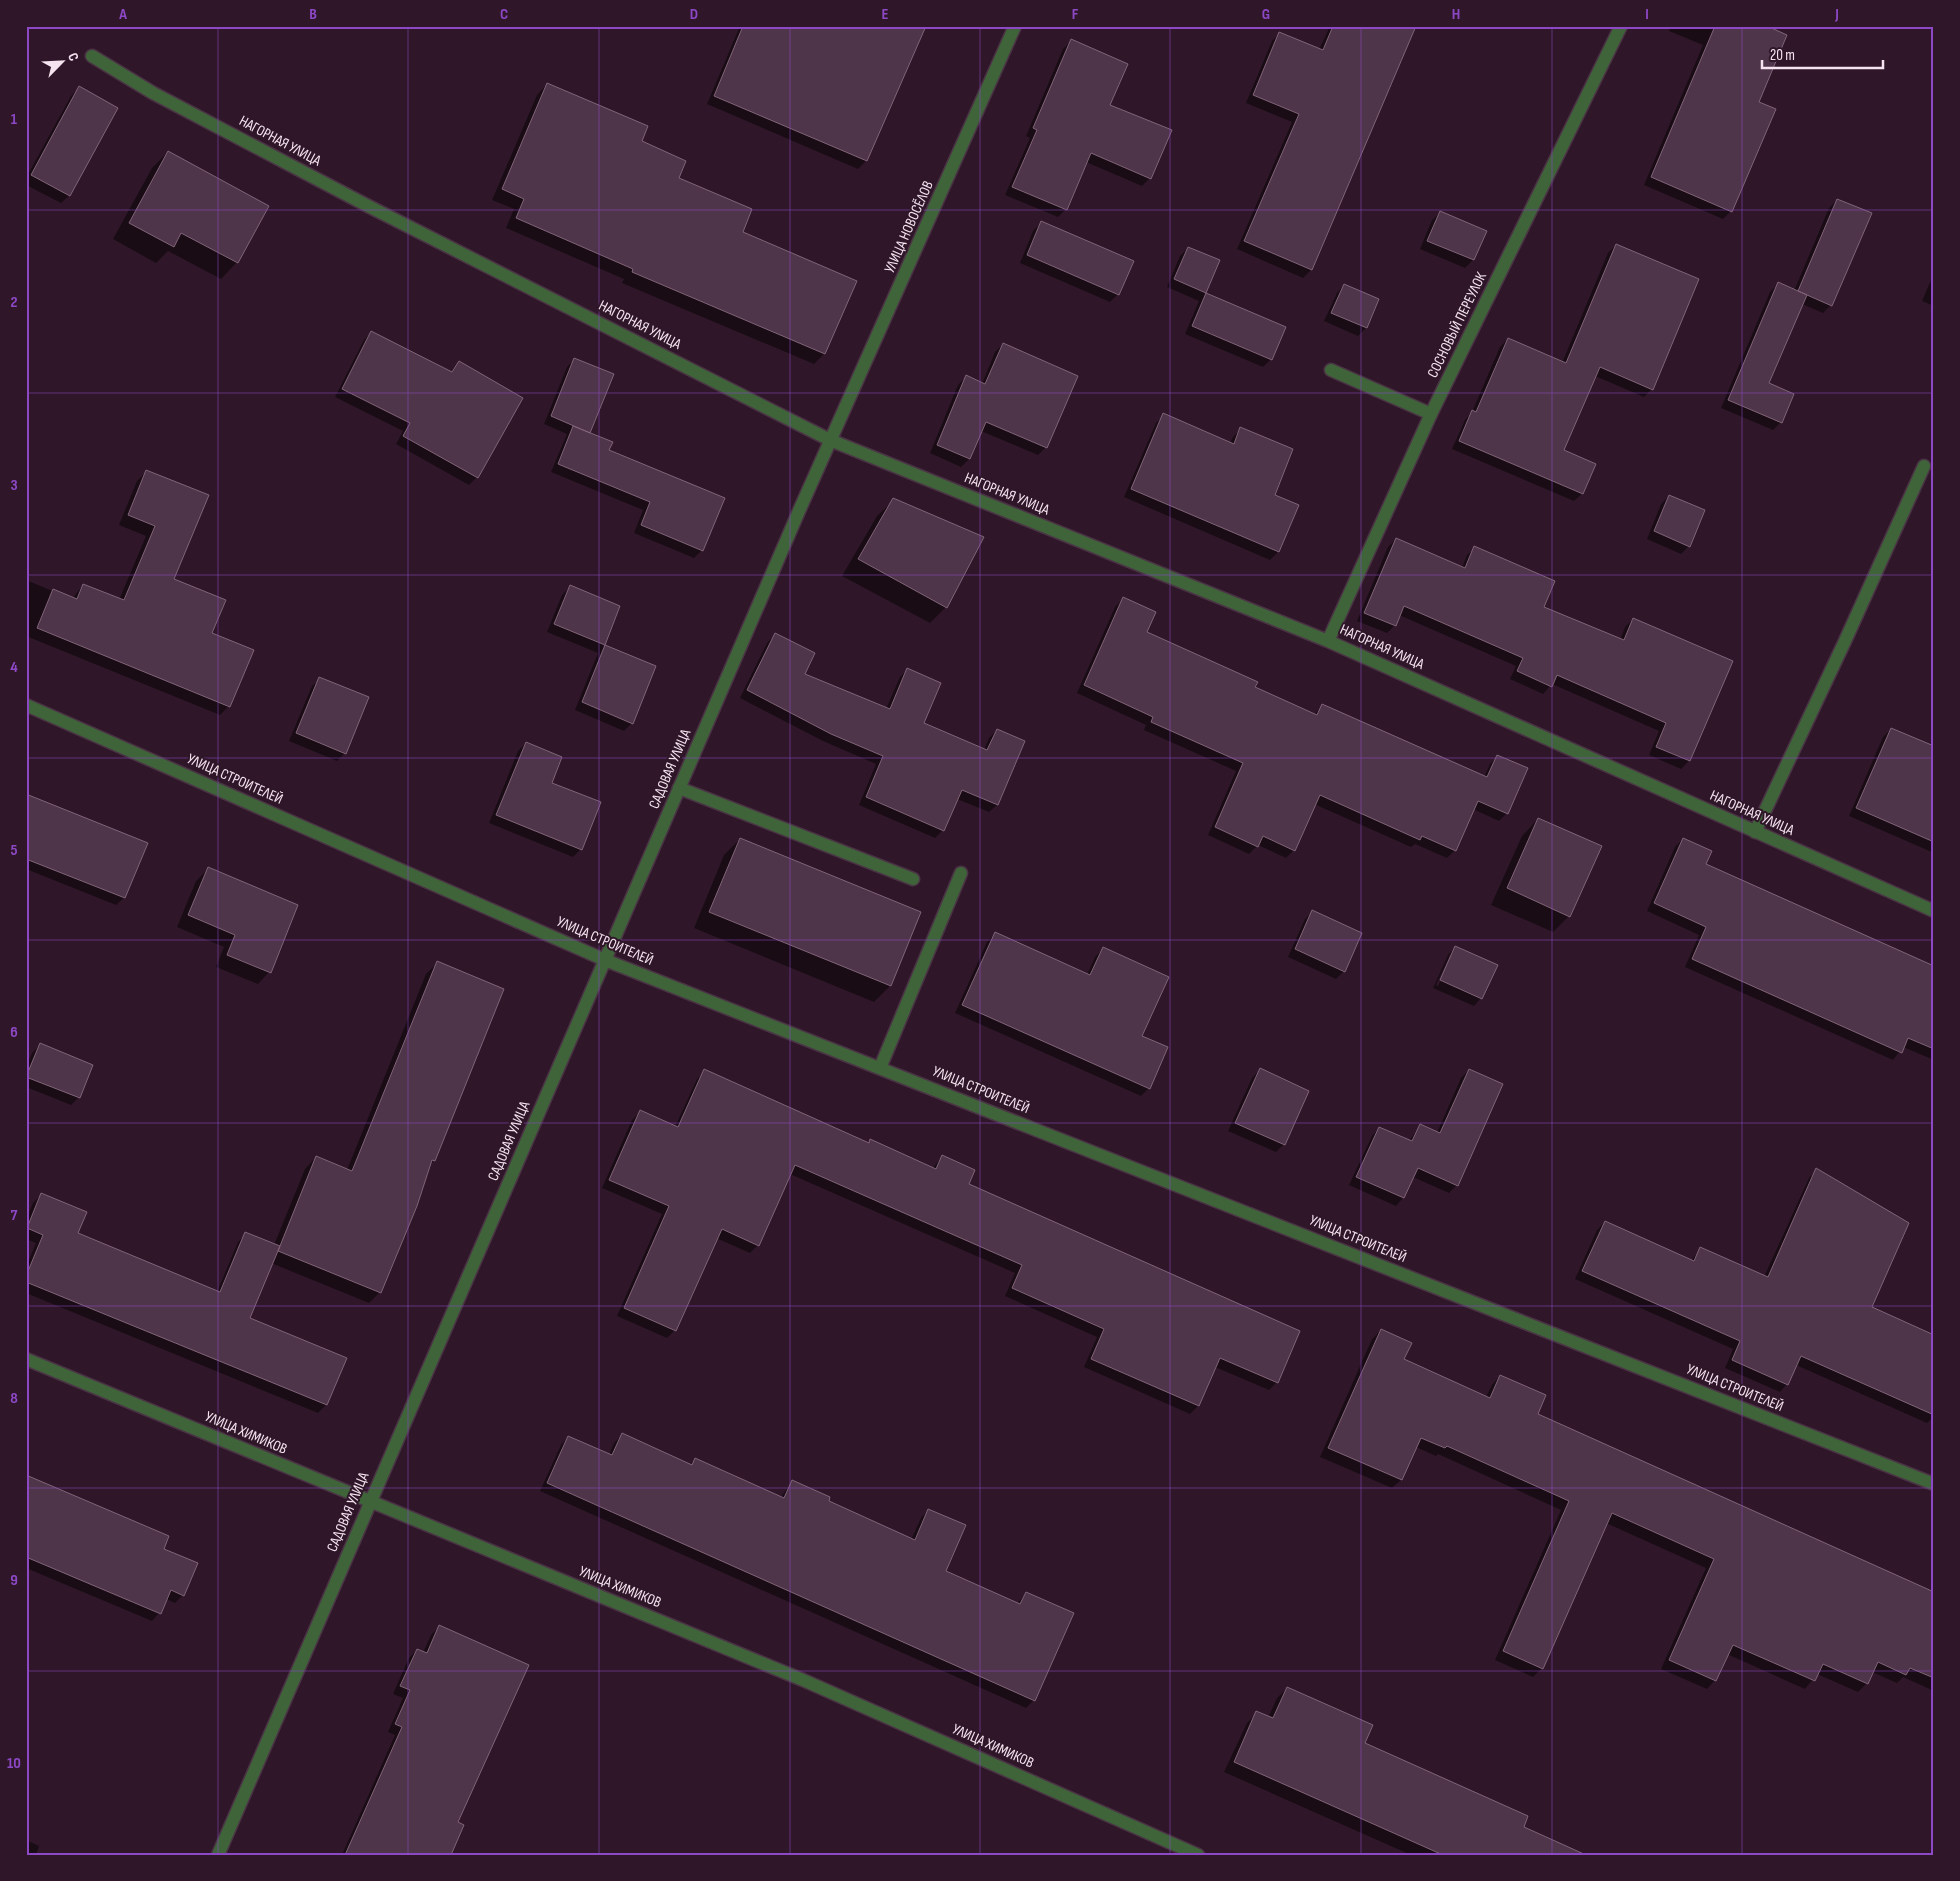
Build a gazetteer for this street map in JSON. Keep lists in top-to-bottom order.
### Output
{
  "streets": {
    "street": [
      "НАГОРНАЯ УЛИЦА",
      "УЛИЦА НОВОСЁЛОВ",
      "СОСНОВЫЙ ПЕРЕУЛОК",
      "САДОВАЯ УЛИЦА",
      "УЛИЦА СТРОИТЕЛЕЙ",
      "УЛИЦА ХИМИКОВ"
    ]
  },
  "crossings": [
    ["НАГОРНАЯ УЛИЦА", "УЛИЦА НОВОСЁЛОВ"],
    ["НАГОРНАЯ УЛИЦА", "СОСНОВЫЙ ПЕРЕУЛОК"],
    ["НАГОРНАЯ УЛИЦА", "САДОВАЯ УЛИЦА"],
    ["УЛИЦА НОВОСЁЛОВ", "САДОВАЯ УЛИЦА"],
    ["САДОВАЯ УЛИЦА", "УЛИЦА СТРОИТЕЛЕЙ"],
    ["САДОВАЯ УЛИЦА", "УЛИЦА ХИМИКОВ"]
  ],
  "scale_bar": "20 m",
  "north": "top right",
  "grid": {
    "columns": [
      "A",
      "B",
      "C",
      "D",
      "E",
      "F",
      "G",
      "H",
      "I",
      "J"
    ],
    "rows": [
      "1",
      "2",
      "3",
      "4",
      "5",
      "6",
      "7",
      "8",
      "9",
      "10"
    ]
  }
}
